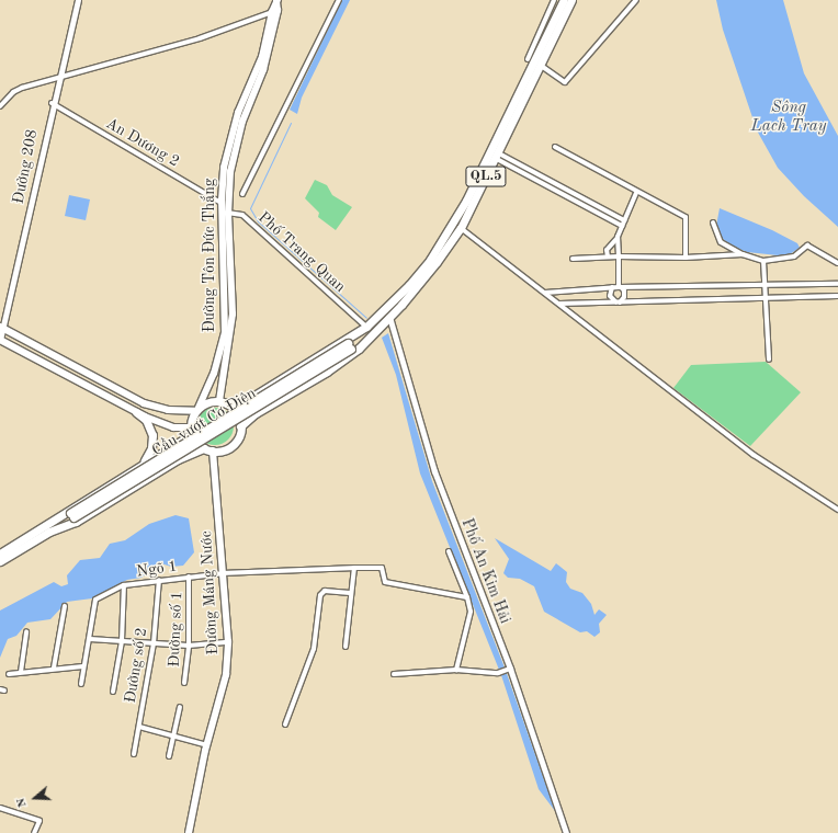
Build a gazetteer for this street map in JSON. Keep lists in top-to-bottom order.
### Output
{
  "streets": {
    "highway": ["QL.5", "Cầu vượt Cơ Điện"],
    "main road": ["Đường Tôn Đức Thắng", "Đường Máng Nước"],
    "street": [
      "An Dương 2",
      "Đường 208",
      "Phố Trang Quan",
      "Ngõ 1",
      "Phố An Kim Hải",
      "Đường số 1",
      "Đường số 2"
    ]
  },
  "crossings": [
    ["An Dương 2", "Đường 208"],
    ["An Dương 2", "Đường Tôn Đức Thắng"],
    ["QL.5", "Phố Trang Quan"],
    ["QL.5", "Đường Tôn Đức Thắng"],
    ["QL.5", "Cầu vượt Cơ Điện"],
    ["QL.5", "Phố An Kim Hải"],
    ["QL.5", "Đường Máng Nước"],
    ["Phố Trang Quan", "Đường Tôn Đức Thắng"],
    ["Phố Trang Quan", "Cầu vượt Cơ Điện"],
    ["Đường Tôn Đức Thắng", "Đường Máng Nước"],
    ["Ngõ 1", "Đường Máng Nước"],
    ["Ngõ 1", "Đường số 1"],
    ["Ngõ 1", "Đường số 2"]
  ],
  "water": ["Sông Lạch Tray"],
  "north": "left"
}
